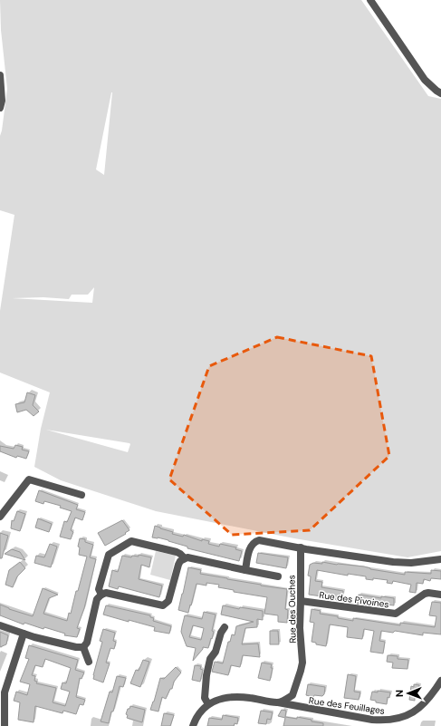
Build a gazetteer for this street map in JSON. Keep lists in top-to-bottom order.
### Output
{
  "streets": {
    "street": ["Rue des Pivoines", "Rue des Ouches", "Rue des Feuillages"]
  },
  "crossings": [
    ["Rue des Pivoines", "Rue des Ouches"]
  ],
  "north": "left"
}
